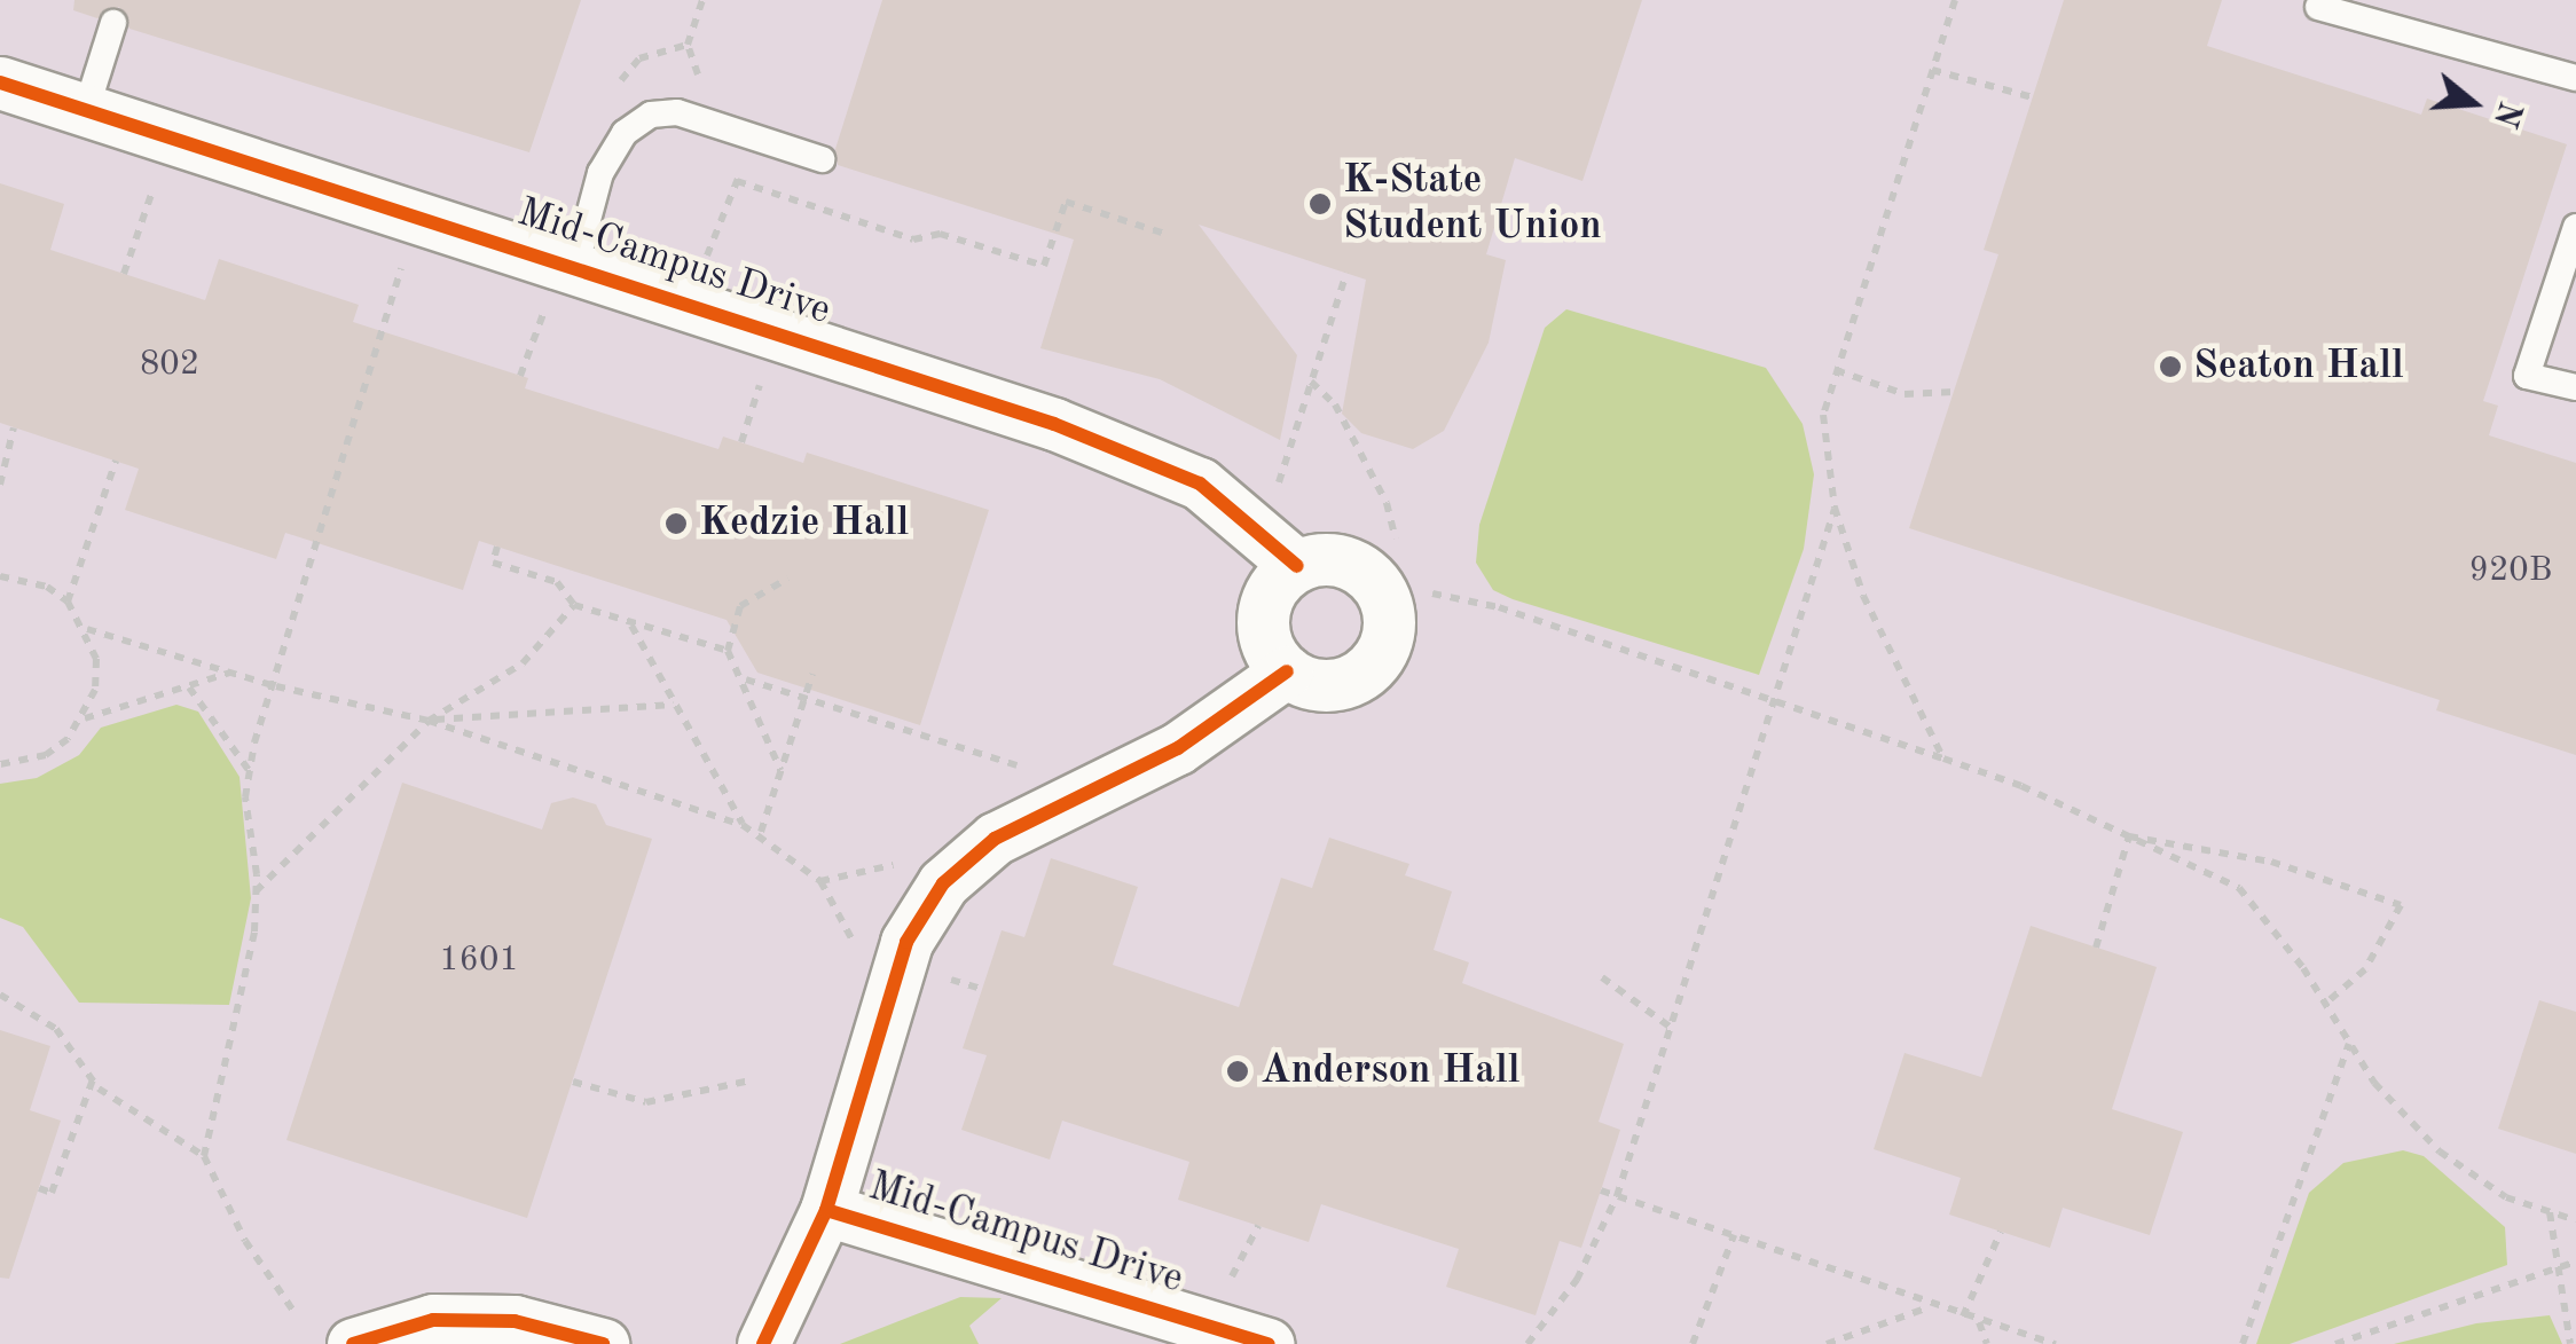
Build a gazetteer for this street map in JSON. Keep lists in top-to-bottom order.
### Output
{
  "streets": {
    "street": ["Mid-Campus Drive"]
  },
  "places": [
    "K-State Student Union",
    "Seaton Hall",
    "Kedzie Hall",
    "Anderson Hall"
  ],
  "house_numbers": ["802", "920B", "1601"],
  "north": "right"
}
